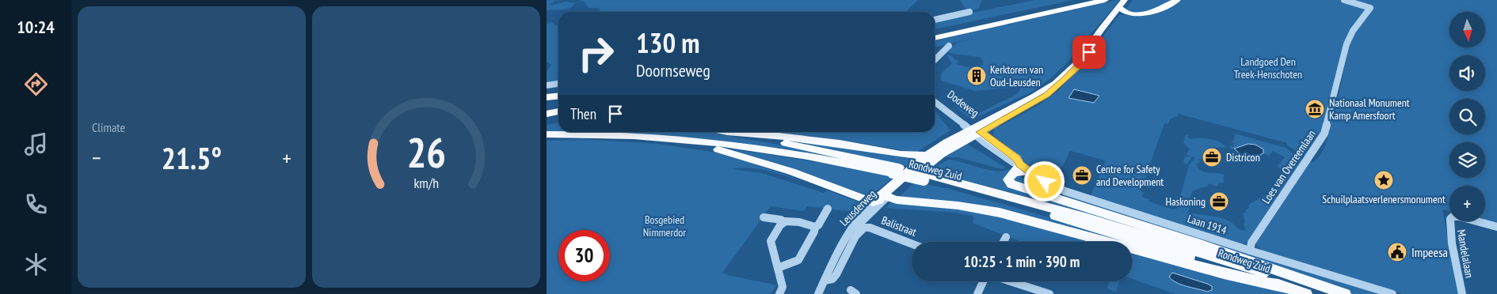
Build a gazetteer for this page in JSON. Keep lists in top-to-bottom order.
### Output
{
  "streets": {
    "main road": ["Rondweg Zuid", "Leusderweg"],
    "street": [
      "Dodeweg",
      "Loes van Overeemlaan",
      "Laan 1914",
      "Balistraat",
      "Mandelalaan"
    ]
  },
  "crossings": [
    ["Dodeweg", "Leusderweg"],
    ["Loes van Overeemlaan", "Laan 1914"],
    ["Leusderweg", "Balistraat"]
  ],
  "parks": ["Landgoed Den Treek-Henschoten", "Bosgebied Nimmerdor"],
  "places": {
    "building": ["Kerktoren van Oud-Leusden"],
    "museum": ["Nationaal Monument Kamp Amersfoort"],
    "office": ["Districon", "Centre for Safety and Development", "Haskoning"],
    "place": ["Schuilplaatsverlenersmonument"],
    "public building": ["Impeesa"]
  },
  "north": "bottom",
  "page": {
    "tabs": "10:24",
    "tile": "Climate",
    "map_buttons": "+",
    "turn": ["130 m", "Doornseweg"],
    "then": "Then",
    "heat": ["−", "21.5°", "+"],
    "limit": "30",
    "trip": "10:25 · 1 min · 390 m",
    "gauge": ["26", "km/h"]
  }
}
